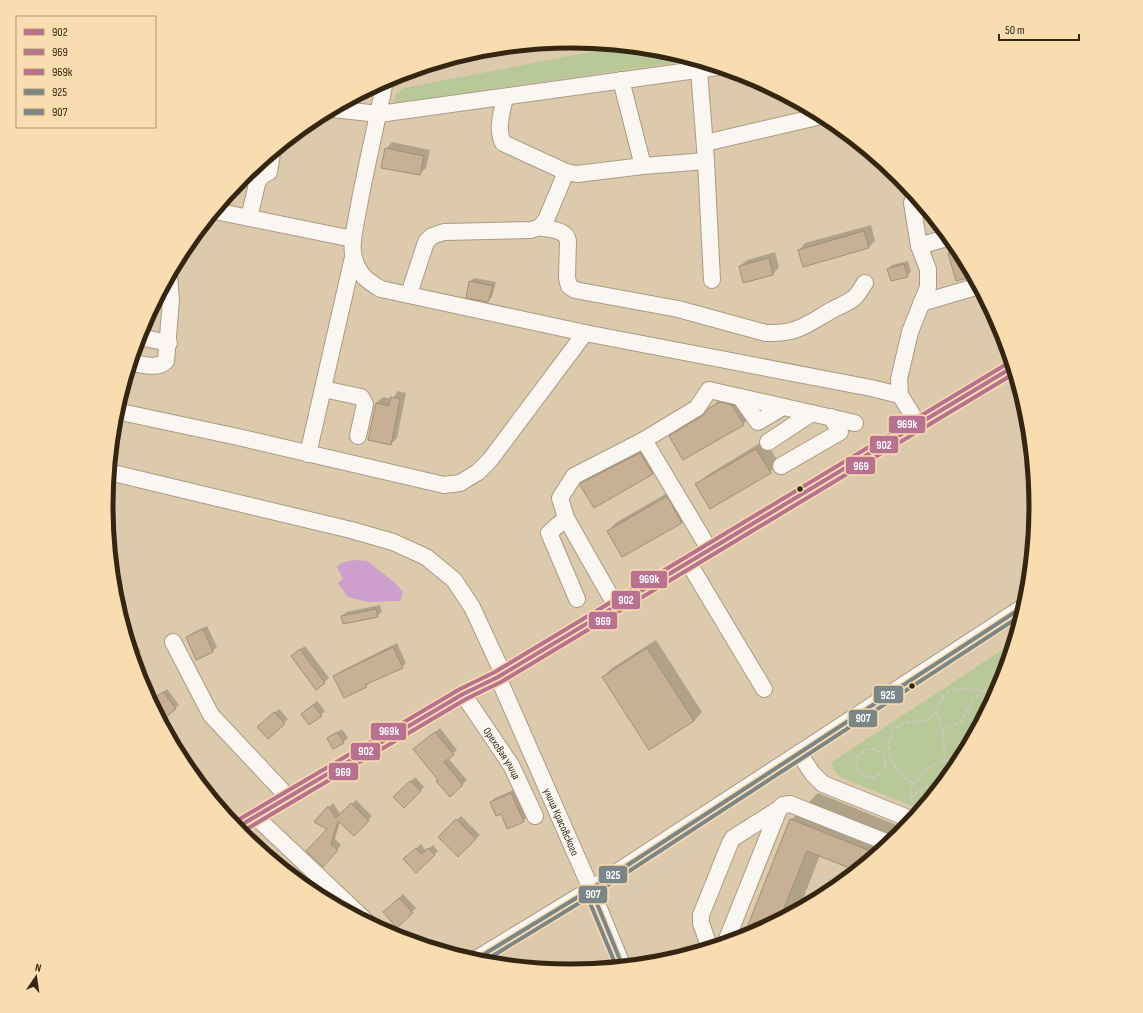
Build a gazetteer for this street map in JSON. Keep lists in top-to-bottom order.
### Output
{
  "streets": {
    "street": ["Ореховая улица", "улица Красовского"]
  },
  "lines": [
    "transit line 969к",
    "transit line 902",
    "transit line 969",
    "transit line 925",
    "transit line 907"
  ],
  "legend": [
    "902",
    "969",
    "969к",
    "925",
    "907"
  ],
  "scale_bar": "50 m",
  "north": "top"
}
